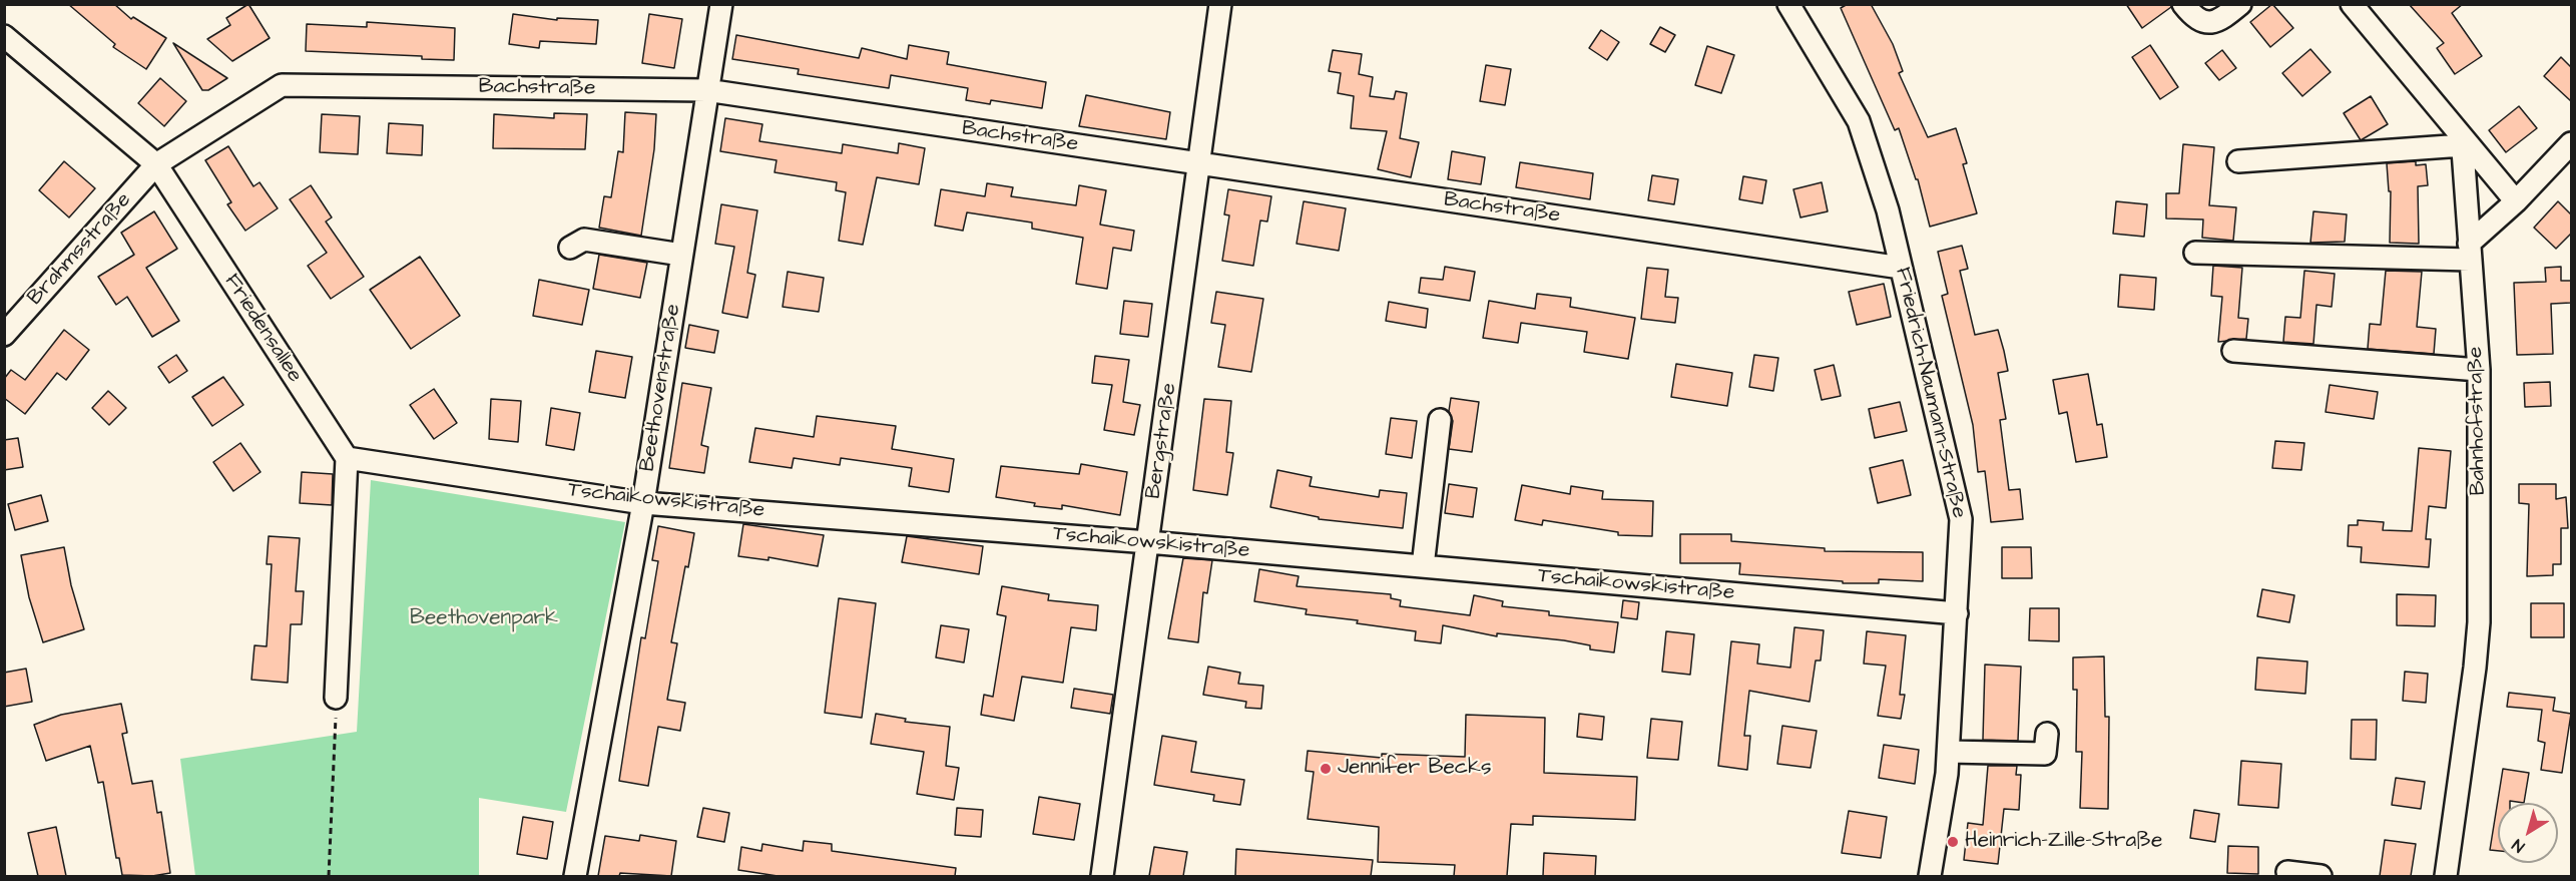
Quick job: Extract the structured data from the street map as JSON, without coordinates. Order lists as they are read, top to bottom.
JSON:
{
  "streets": {
    "street": [
      "Bachstraße",
      "Brahmsstraße",
      "Friedensallee",
      "Beethovenstraße",
      "Friedrich-Naumann-Straße",
      "Bahnhofstraße",
      "Bergstraße",
      "Tschaikowskistraße"
    ]
  },
  "crossings": [
    ["Bachstraße", "Brahmsstraße"],
    ["Bachstraße", "Friedensallee"],
    ["Bachstraße", "Beethovenstraße"],
    ["Bachstraße", "Friedrich-Naumann-Straße"],
    ["Bachstraße", "Bergstraße"],
    ["Brahmsstraße", "Friedensallee"],
    ["Friedensallee", "Tschaikowskistraße"],
    ["Beethovenstraße", "Tschaikowskistraße"],
    ["Friedrich-Naumann-Straße", "Tschaikowskistraße"],
    ["Bergstraße", "Tschaikowskistraße"]
  ],
  "parks": ["Beethovenpark"],
  "places": ["Jennifer Becks", "Heinrich-Zille-Straße"],
  "north": "bottom left"
}
